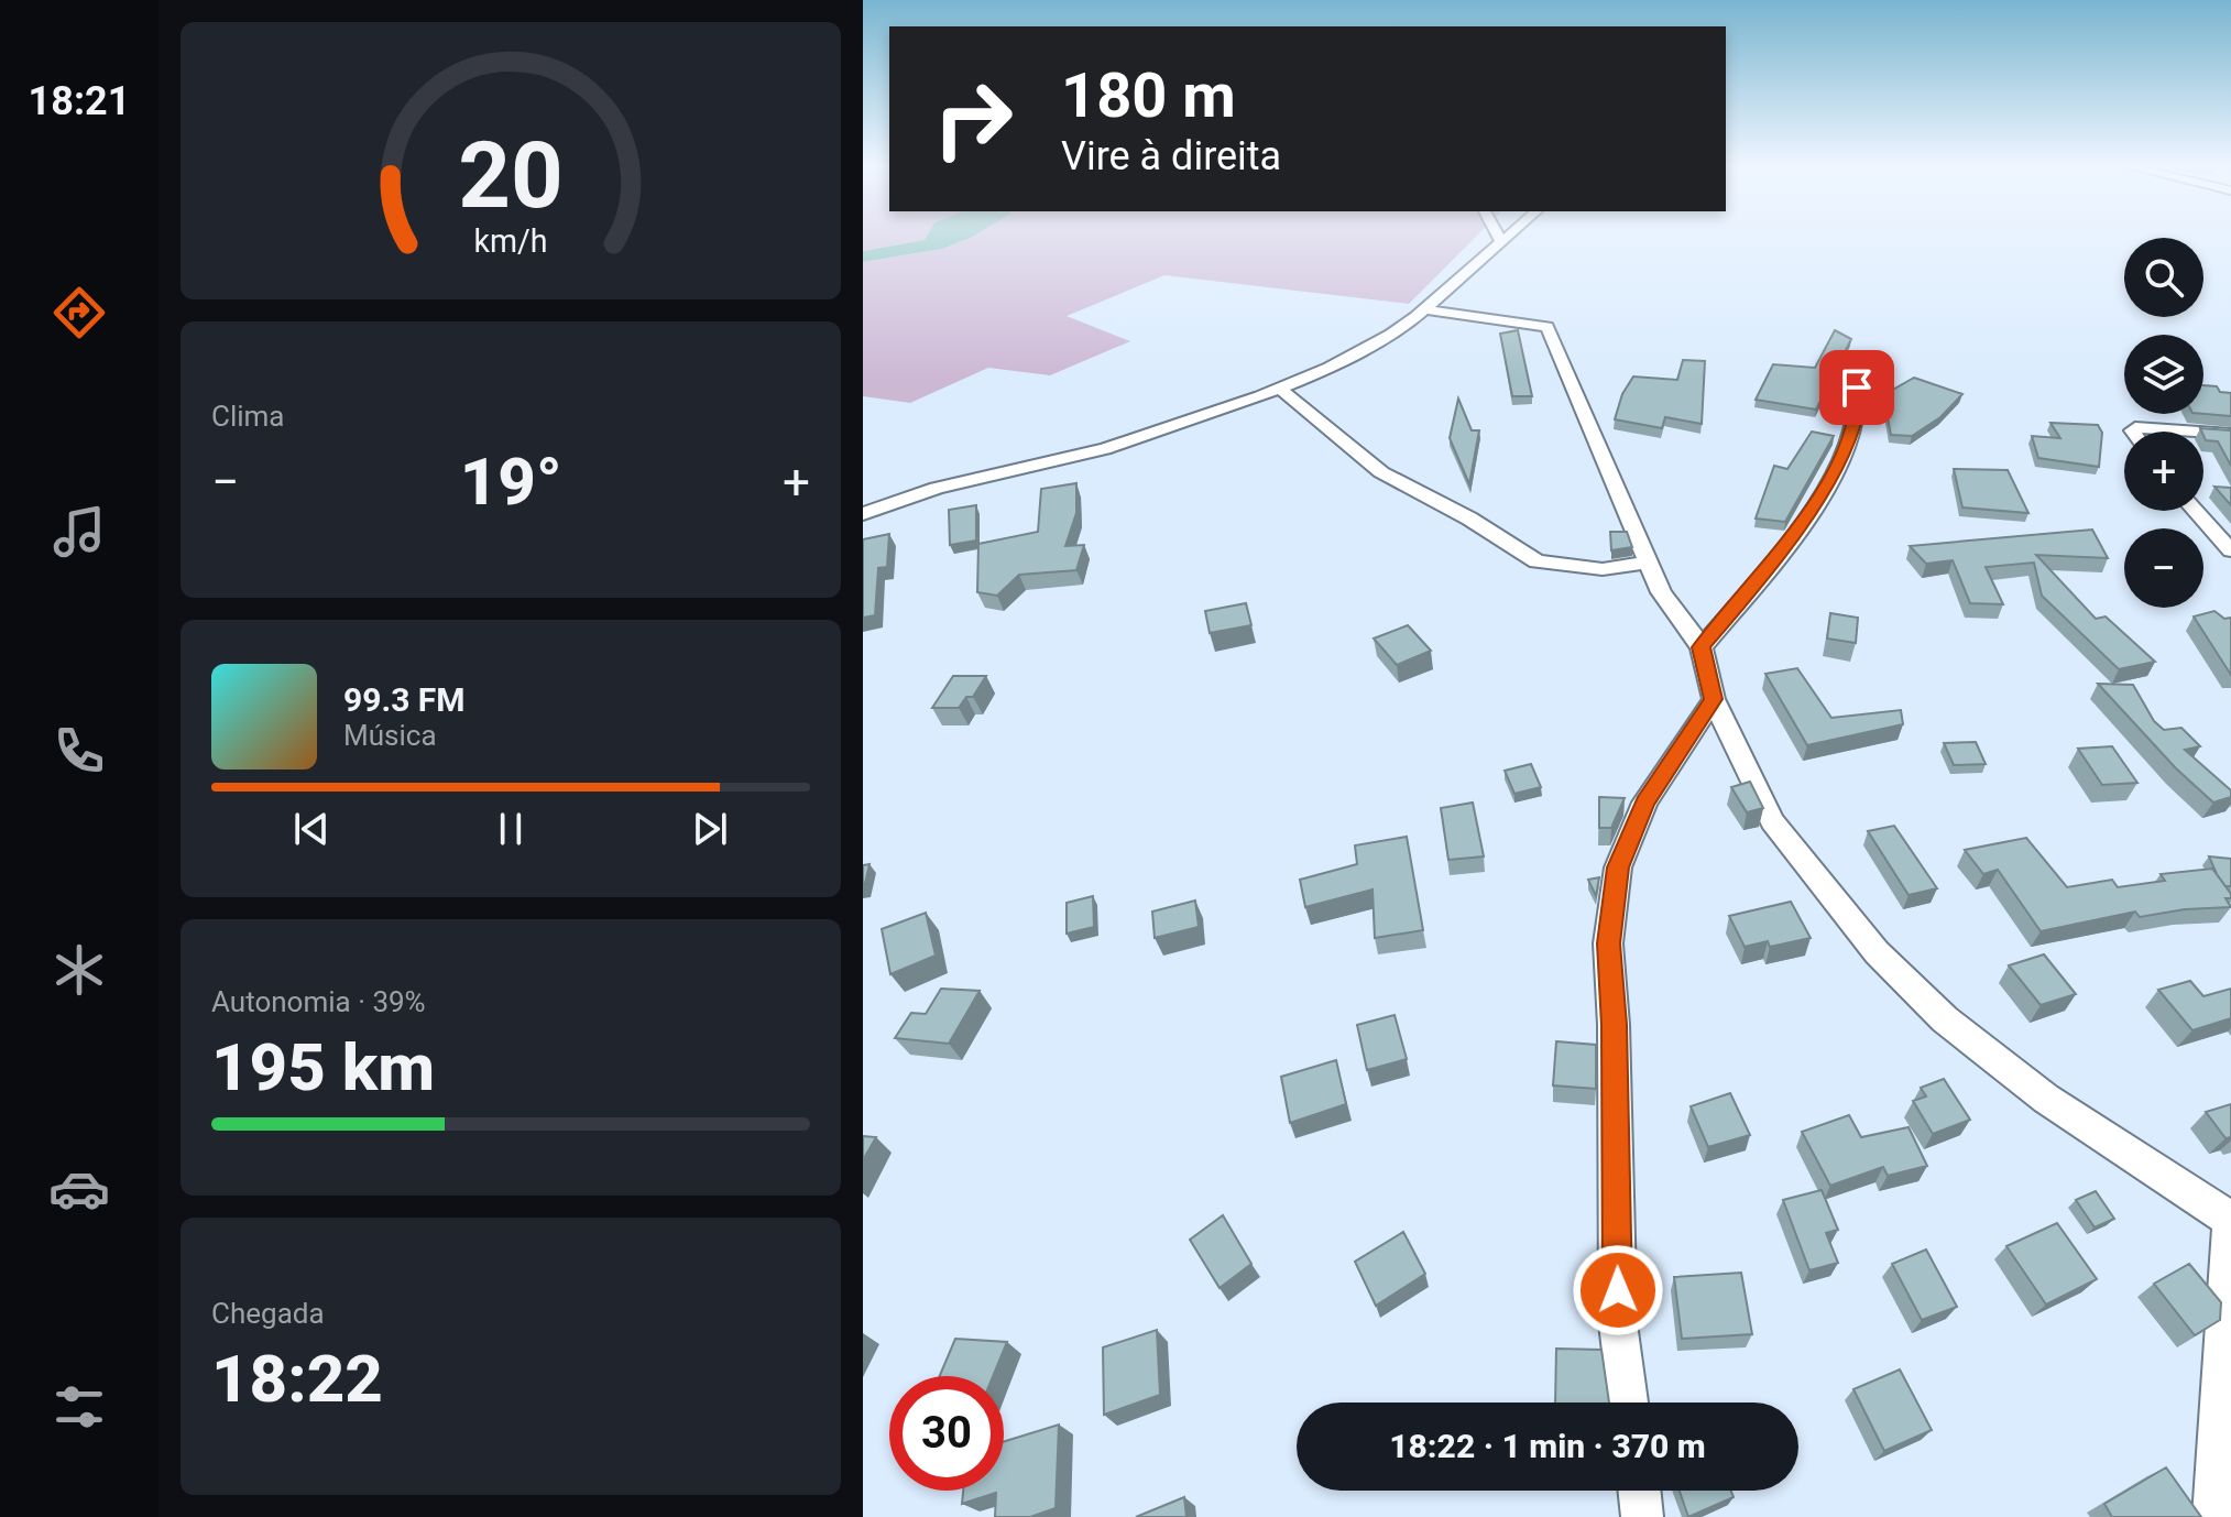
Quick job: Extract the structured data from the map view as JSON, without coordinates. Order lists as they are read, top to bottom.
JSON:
{
  "page": {
    "tabs": "18:21",
    "turn": ["180 m", "Vire à direita"],
    "map_buttons": ["+", "−"],
    "tile": [
      "Clima",
      ["Autonomia · 39%", "195 km"],
      ["Chegada", "18:22"]
    ],
    "heat": ["−", "19°", "+"],
    "song": ["99.3 FM", "Música"],
    "limit": "30",
    "trip": "18:22 · 1 min · 370 m",
    "gauge": ["20", "km/h"]
  }
}
